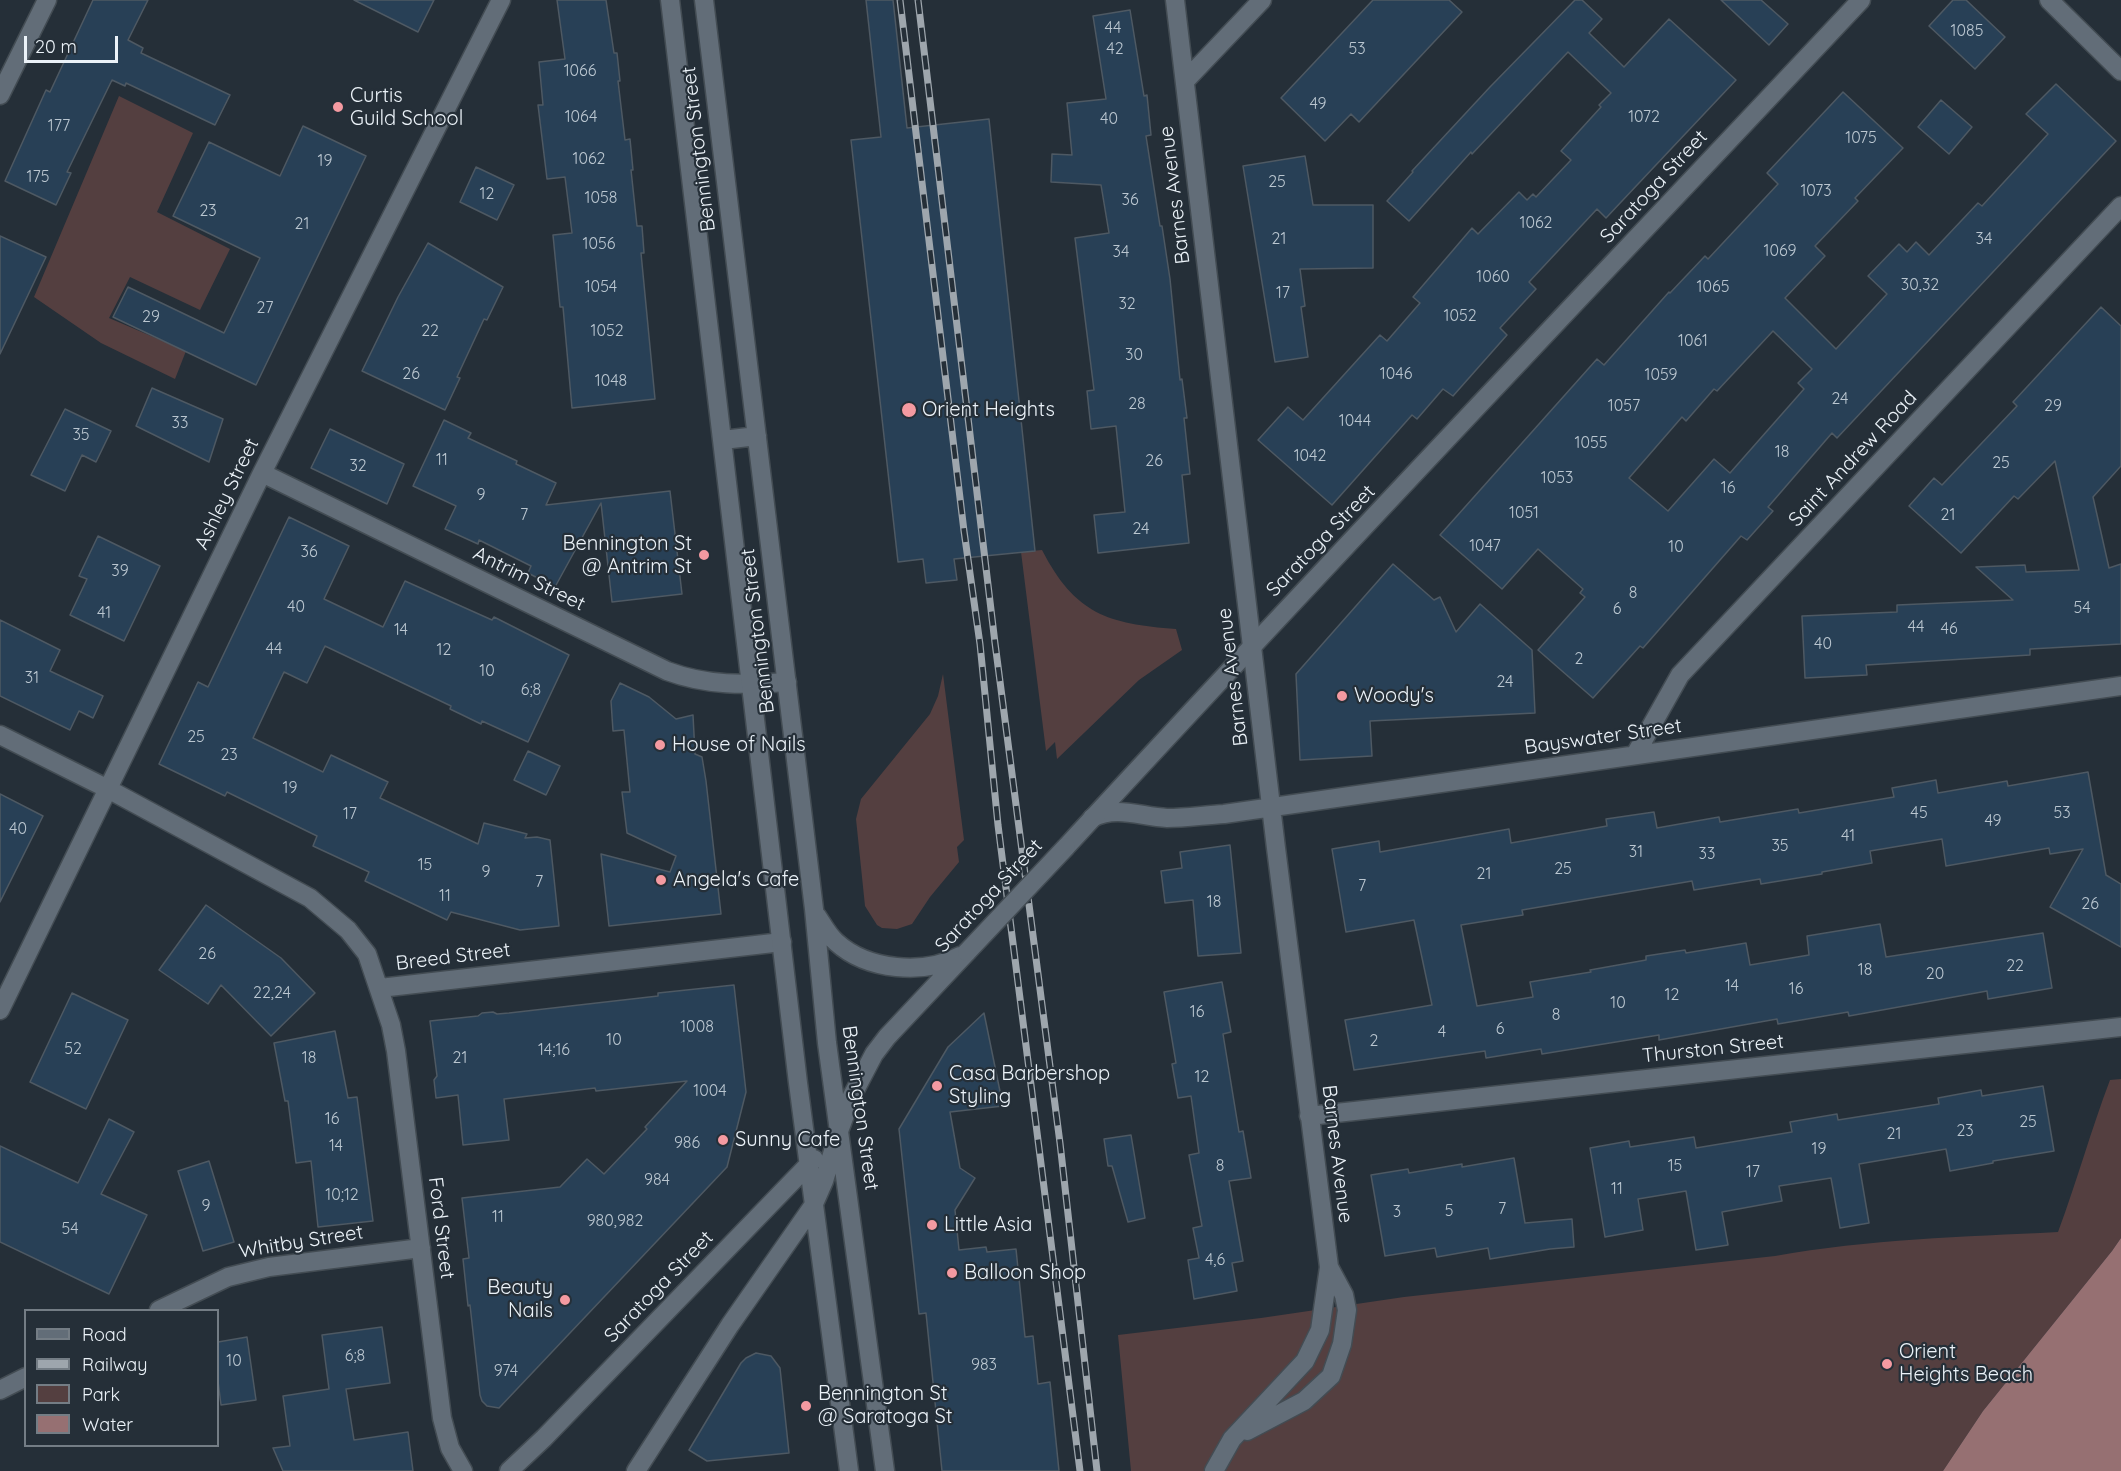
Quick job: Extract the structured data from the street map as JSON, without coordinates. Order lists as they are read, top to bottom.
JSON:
{
  "streets": {
    "street": [
      "Bennington Street",
      "Saratoga Street",
      "Barnes Avenue",
      "Saint Andrew Road",
      "Ashley Street",
      "Antrim Street",
      "Bayswater Street",
      "Breed Street",
      "Thurston Street",
      "Ford Street",
      "Whitby Street"
    ]
  },
  "crossings": [
    ["Bennington Street", "Saratoga Street"],
    ["Bennington Street", "Antrim Street"],
    ["Bennington Street", "Breed Street"],
    ["Saratoga Street", "Barnes Avenue"],
    ["Saratoga Street", "Bayswater Street"],
    ["Barnes Avenue", "Bayswater Street"],
    ["Barnes Avenue", "Thurston Street"],
    ["Saint Andrew Road", "Bayswater Street"],
    ["Ashley Street", "Antrim Street"],
    ["Ashley Street", "Breed Street"],
    ["Breed Street", "Ford Street"],
    ["Ford Street", "Whitby Street"]
  ],
  "places": [
    "Curtis Guild School",
    "Orient Heights",
    "Bennington St @ Antrim St",
    "Woody's",
    "House of Nails",
    "Angela's Cafe",
    "Casa Barbershop Styling",
    "Sunny Cafe",
    "Little Asia",
    "Balloon Shop",
    "Beauty Nails",
    "Orient Heights Beach",
    "Bennington St @ Saratoga St"
  ],
  "house_numbers": [
    "44",
    "1085",
    "42",
    "53",
    "1066",
    "49",
    "1064",
    "1072",
    "40",
    "177",
    "1075",
    "1062",
    "19",
    "175",
    "25",
    "1073",
    "12",
    "1058",
    "36",
    "23",
    "1062",
    "21",
    "21",
    "34",
    "1056",
    "1069",
    "34",
    "1060",
    "30,32",
    "1054",
    "1065",
    "17",
    "32",
    "27",
    "1052",
    "29",
    "22",
    "1052",
    "1061",
    "30",
    "26",
    "1046",
    "1059",
    "1048",
    "24",
    "28",
    "1057",
    "29",
    "1044",
    "33",
    "35",
    "1055",
    "18",
    "1042",
    "11",
    "26",
    "25",
    "32",
    "1053",
    "16",
    "9",
    "1051",
    "7",
    "21",
    "24",
    "1047",
    "10",
    "36",
    "39",
    "8",
    "40",
    "54",
    "6",
    "41",
    "44",
    "46",
    "14",
    "40",
    "44",
    "12",
    "2",
    "10",
    "31",
    "24",
    "6;8",
    "25",
    "23",
    "19",
    "45",
    "53",
    "17",
    "49",
    "40",
    "41",
    "35",
    "31",
    "33",
    "15",
    "25",
    "9",
    "21",
    "7",
    "7",
    "11",
    "18",
    "26",
    "26",
    "22",
    "18",
    "20",
    "14",
    "16",
    "22,24",
    "12",
    "10",
    "16",
    "8",
    "1008",
    "6",
    "4",
    "10",
    "2",
    "52",
    "14;16",
    "18",
    "21",
    "12",
    "1004",
    "16",
    "25",
    "23",
    "21",
    "986",
    "14",
    "19",
    "8",
    "15",
    "17",
    "984",
    "11",
    "10;12",
    "9",
    "7",
    "5",
    "3",
    "11",
    "980,982",
    "54",
    "4,6",
    "6;8",
    "10",
    "983",
    "974"
  ],
  "legend": [
    "Road",
    "Railway",
    "Park",
    "Water"
  ],
  "scale_bar": "20 m"
}
